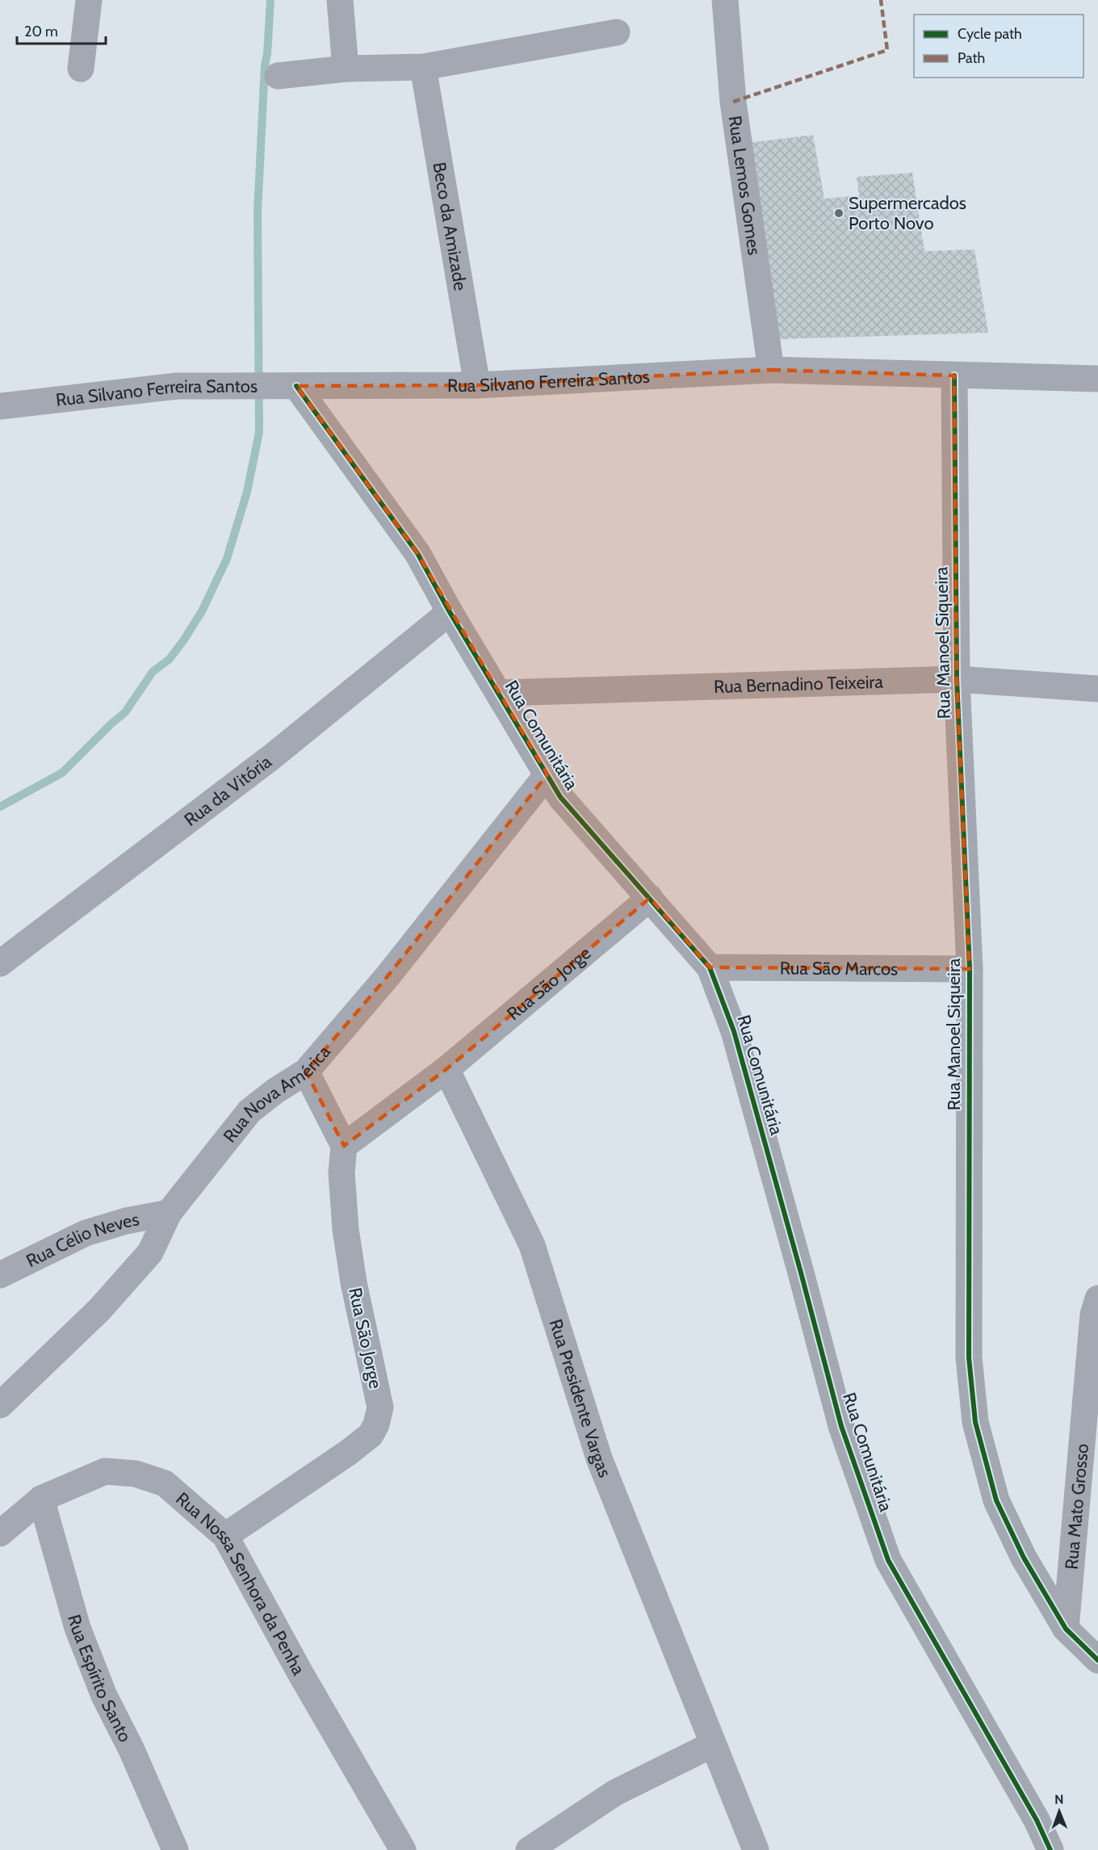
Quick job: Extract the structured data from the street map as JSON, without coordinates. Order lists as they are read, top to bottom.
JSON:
{
  "streets": {
    "street": [
      "Rua Lemos Gomes",
      "Beco da Amizade",
      "Rua Silvano Ferreira Santos",
      "Rua Manoel Siqueira",
      "Rua Bernadino Teixeira",
      "Rua Comunitária",
      "Rua da Vitória",
      "Rua São Marcos",
      "Rua São Jorge",
      "Rua Nova América",
      "Rua Célio Neves",
      "Rua Presidente Vargas",
      "Rua Mato Grosso",
      "Rua Nossa Senhora da Penha",
      "Rua Espírito Santo"
    ]
  },
  "crossings": [
    ["Rua Lemos Gomes", "Rua Silvano Ferreira Santos"],
    ["Beco da Amizade", "Rua Silvano Ferreira Santos"],
    ["Rua Silvano Ferreira Santos", "Rua Manoel Siqueira"],
    ["Rua Silvano Ferreira Santos", "Rua Comunitária"],
    ["Rua Manoel Siqueira", "Rua Bernadino Teixeira"],
    ["Rua Manoel Siqueira", "Rua São Marcos"],
    ["Rua Manoel Siqueira", "Rua Mato Grosso"],
    ["Rua Bernadino Teixeira", "Rua Comunitária"],
    ["Rua Comunitária", "Rua da Vitória"],
    ["Rua Comunitária", "Rua São Marcos"],
    ["Rua Comunitária", "Rua São Jorge"],
    ["Rua Comunitária", "Rua Nova América"],
    ["Rua São Jorge", "Rua Presidente Vargas"],
    ["Rua São Jorge", "Rua Nossa Senhora da Penha"],
    ["Rua Nova América", "Rua Célio Neves"],
    ["Rua Nossa Senhora da Penha", "Rua Espírito Santo"]
  ],
  "places": ["Supermercados Porto Novo"],
  "legend": ["Cycle path", "Path"],
  "scale_bar": "20 m",
  "north": "top"
}
